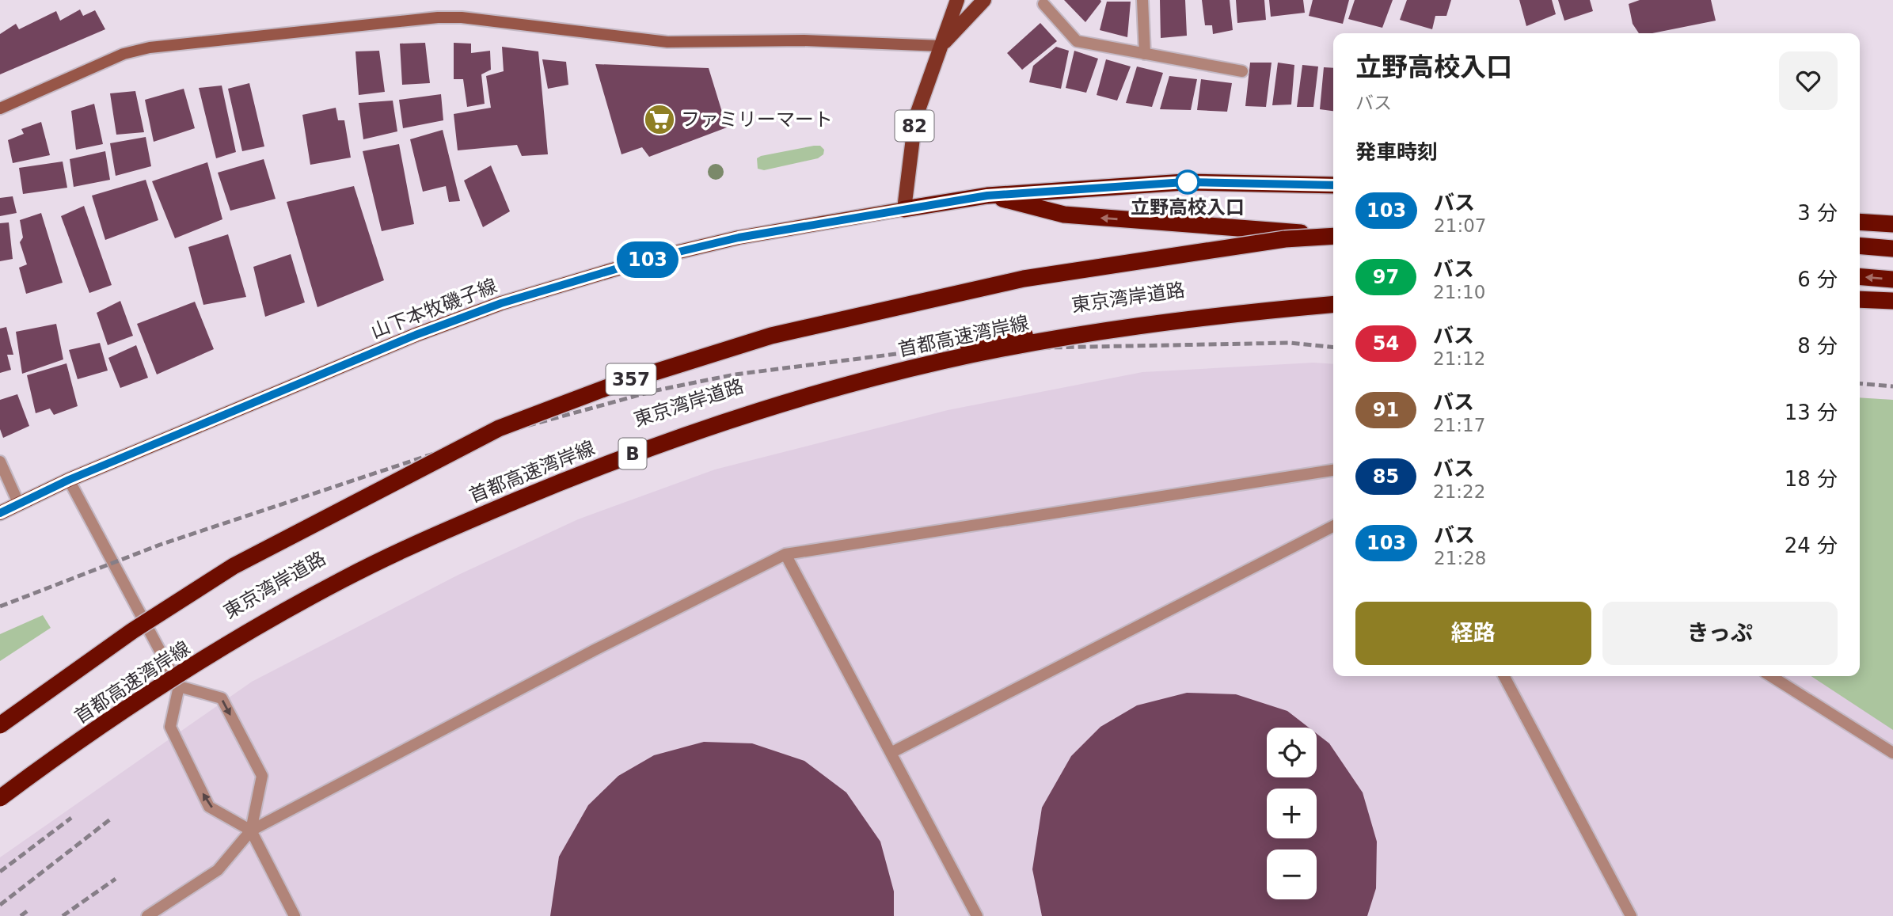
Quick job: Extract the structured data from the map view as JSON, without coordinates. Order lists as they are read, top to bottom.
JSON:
{
  "streets": {
    "highway": [
      "東京湾岸道路",
      "首都高速湾岸線",
      "357",
      "B"
    ],
    "main road": ["82", "山下本牧磯子線"]
  },
  "crossings": [
    ["82", "東京湾岸道路"],
    ["82", "山下本牧磯子線"],
    ["東京湾岸道路", "山下本牧磯子線"]
  ],
  "places": {
    "supermarket": ["ファミリーマート"],
    "other": ["立野高校入口"]
  },
  "lines": ["bus line 103"],
  "page": {
    "on_map": "103",
    "heading": [
      ["立野高校入口", "バス"],
      "発車時刻"
    ],
    "list": [
      {
        "mark": "103",
        "name": "バス",
        "note": "21:07",
        "value": "3 分"
      },
      {
        "mark": "97",
        "name": "バス",
        "note": "21:10",
        "value": "6 分"
      },
      {
        "mark": "54",
        "name": "バス",
        "note": "21:12",
        "value": "8 分"
      },
      {
        "mark": "91",
        "name": "バス",
        "note": "21:17",
        "value": "13 分"
      },
      {
        "mark": "85",
        "name": "バス",
        "note": "21:22",
        "value": "18 分"
      },
      {
        "mark": "103",
        "name": "バス",
        "note": "21:28",
        "value": "24 分"
      }
    ],
    "buttons": ["経路", "きっぷ"],
    "map_buttons": ["+", "−"]
  }
}
